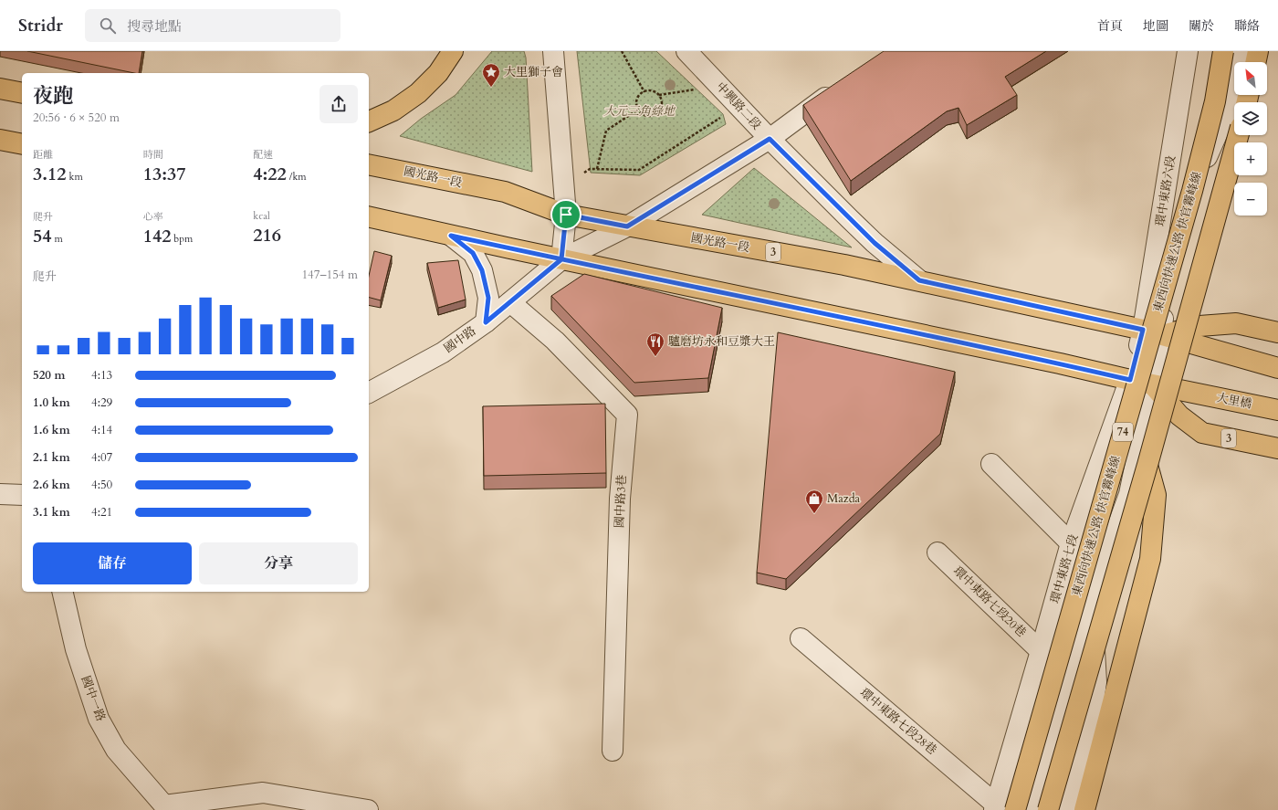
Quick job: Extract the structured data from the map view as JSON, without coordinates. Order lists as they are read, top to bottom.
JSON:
{
  "streets": {
    "main road": [
      "國光路一段",
      "東西向快速公路 快官霧峰線",
      "3",
      "大里橋",
      "74"
    ],
    "street": [
      "中興路二段",
      "環中東路六段",
      "國中路",
      "國中路3巷",
      "環中東路七段",
      "環中東路七段20巷",
      "國中一路",
      "環中東路七段28巷"
    ]
  },
  "crossings": [
    ["中興路二段", "國光路一段"],
    ["中興路二段", "國中路"],
    ["國光路一段", "環中東路六段"],
    ["國光路一段", "國中路"],
    ["國光路一段", "環中東路七段"],
    ["環中東路六段", "環中東路七段"],
    ["3", "大里橋"],
    ["3", "環中東路七段"],
    ["國中路", "國中路3巷"],
    ["大里橋", "環中東路七段"],
    ["環中東路七段", "環中東路七段20巷"],
    ["環中東路七段", "環中東路七段28巷"]
  ],
  "parks": ["大元三角綠地"],
  "places": {
    "place": ["大里獅子會"],
    "restaurant": ["驢磨坊永和豆漿大王"],
    "shop": ["Mazda"]
  },
  "north": "top left",
  "page": {
    "header": "Stridr",
    "search": "搜尋地點",
    "nav": [
      "首頁",
      "地圖",
      "關於",
      "聯絡"
    ],
    "map_buttons": ["+", "−"],
    "heading": ["夜跑", "20:56 · 6 × 520 m"],
    "stats": [
      ["距離", "3.12 km"],
      ["時間", "13:37"],
      ["配速", "4:22 /km"],
      ["爬升", "54 m"],
      ["心率", "142 bpm"],
      ["kcal", "216"]
    ],
    "chart": ["爬升", "147–154 m"],
    "list": [
      {
        "name": "520 m",
        "note": "4:13"
      },
      {
        "name": "1.0 km",
        "note": "4:29"
      },
      {
        "name": "1.6 km",
        "note": "4:14"
      },
      {
        "name": "2.1 km",
        "note": "4:07"
      },
      {
        "name": "2.6 km",
        "note": "4:50"
      },
      {
        "name": "3.1 km",
        "note": "4:21"
      }
    ],
    "buttons": ["儲存", "分享"]
  }
}
